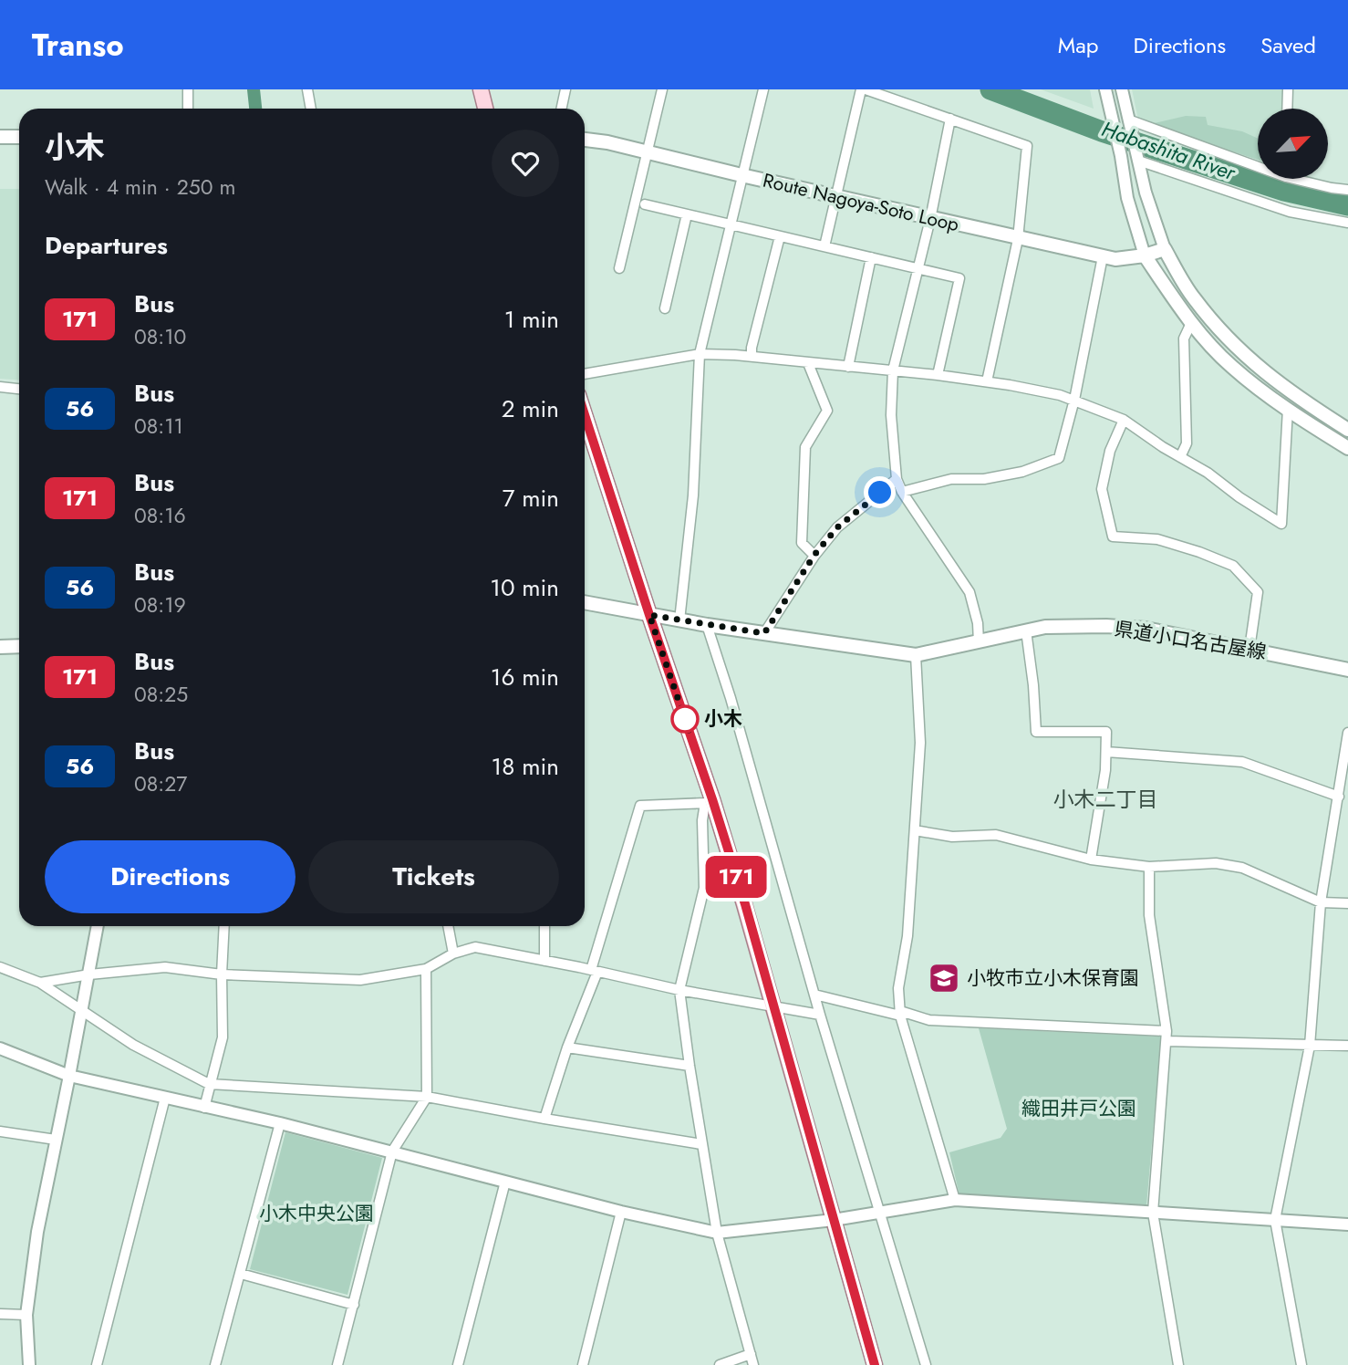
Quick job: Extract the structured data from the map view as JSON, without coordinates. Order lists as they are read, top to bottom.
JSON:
{
  "streets": {
    "main road": ["Route Nagoya-Soto Loop", "県道小口名古屋線"]
  },
  "districts": ["小木二丁目"],
  "water": ["Habashita River"],
  "parks": ["織田井戸公園", "小木中央公園"],
  "places": {
    "other": ["小木"],
    "school or university": ["小牧市立小木保育園"]
  },
  "lines": ["bus line 171"],
  "north": "top right",
  "page": {
    "header": "Transo",
    "nav": ["Map", "Directions", "Saved"],
    "on_map": "171",
    "heading": [
      ["小木", "Walk · 4 min · 250 m"],
      "Departures"
    ],
    "list": [
      {
        "mark": "171",
        "name": "Bus",
        "note": "08:10",
        "value": "1 min"
      },
      {
        "mark": "56",
        "name": "Bus",
        "note": "08:11",
        "value": "2 min"
      },
      {
        "mark": "171",
        "name": "Bus",
        "note": "08:16",
        "value": "7 min"
      },
      {
        "mark": "56",
        "name": "Bus",
        "note": "08:19",
        "value": "10 min"
      },
      {
        "mark": "171",
        "name": "Bus",
        "note": "08:25",
        "value": "16 min"
      },
      {
        "mark": "56",
        "name": "Bus",
        "note": "08:27",
        "value": "18 min"
      }
    ],
    "buttons": ["Directions", "Tickets"]
  }
}
